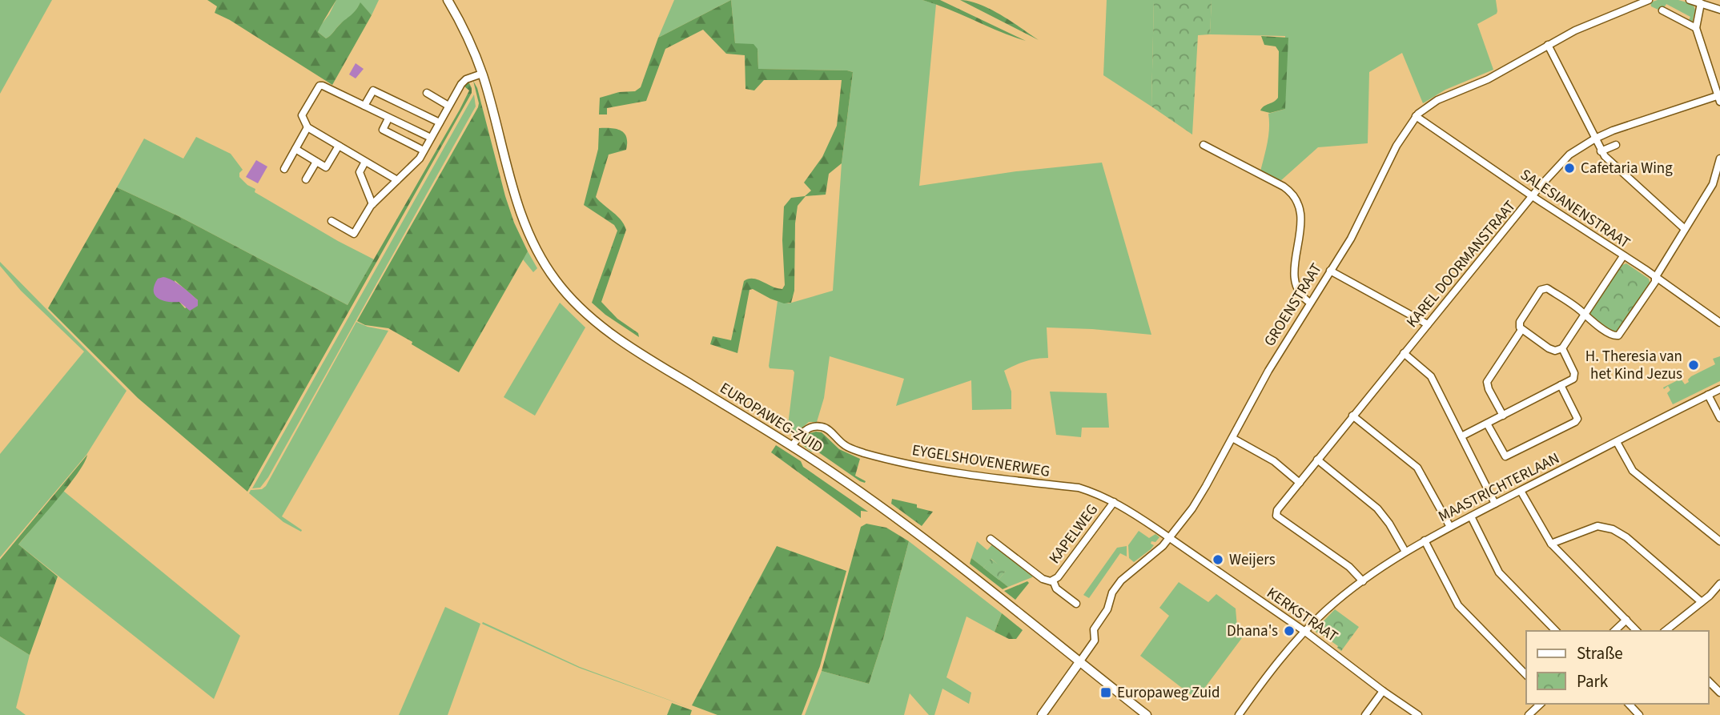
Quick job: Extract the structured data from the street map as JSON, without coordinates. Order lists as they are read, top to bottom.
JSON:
{
  "streets": {
    "street": [
      "SALESIANENSTRAAT",
      "KAREL DOORMANSTRAAT",
      "GROENSTRAAT",
      "EUROPAWEG-ZUID",
      "EYGELSHOVENERWEG",
      "MAASTRICHTERLAAN",
      "KAPELWEG",
      "KERKSTRAAT"
    ]
  },
  "crossings": [
    ["SALESIANENSTRAAT", "KAREL DOORMANSTRAAT"],
    ["SALESIANENSTRAAT", "GROENSTRAAT"],
    ["KAREL DOORMANSTRAAT", "MAASTRICHTERLAAN"],
    ["GROENSTRAAT", "EUROPAWEG-ZUID"],
    ["GROENSTRAAT", "EYGELSHOVENERWEG"],
    ["GROENSTRAAT", "KERKSTRAAT"],
    ["EUROPAWEG-ZUID", "EYGELSHOVENERWEG"],
    ["EYGELSHOVENERWEG", "KAPELWEG"],
    ["EYGELSHOVENERWEG", "KERKSTRAAT"],
    ["MAASTRICHTERLAAN", "KERKSTRAAT"]
  ],
  "places": {
    "other": [
      "Cafetaria Wing",
      "H. Theresia van het Kind Jezus",
      "Weijers",
      "Dhana's"
    ],
    "transit": ["Europaweg Zuid"]
  },
  "legend": ["Straße", "Park"]
}
